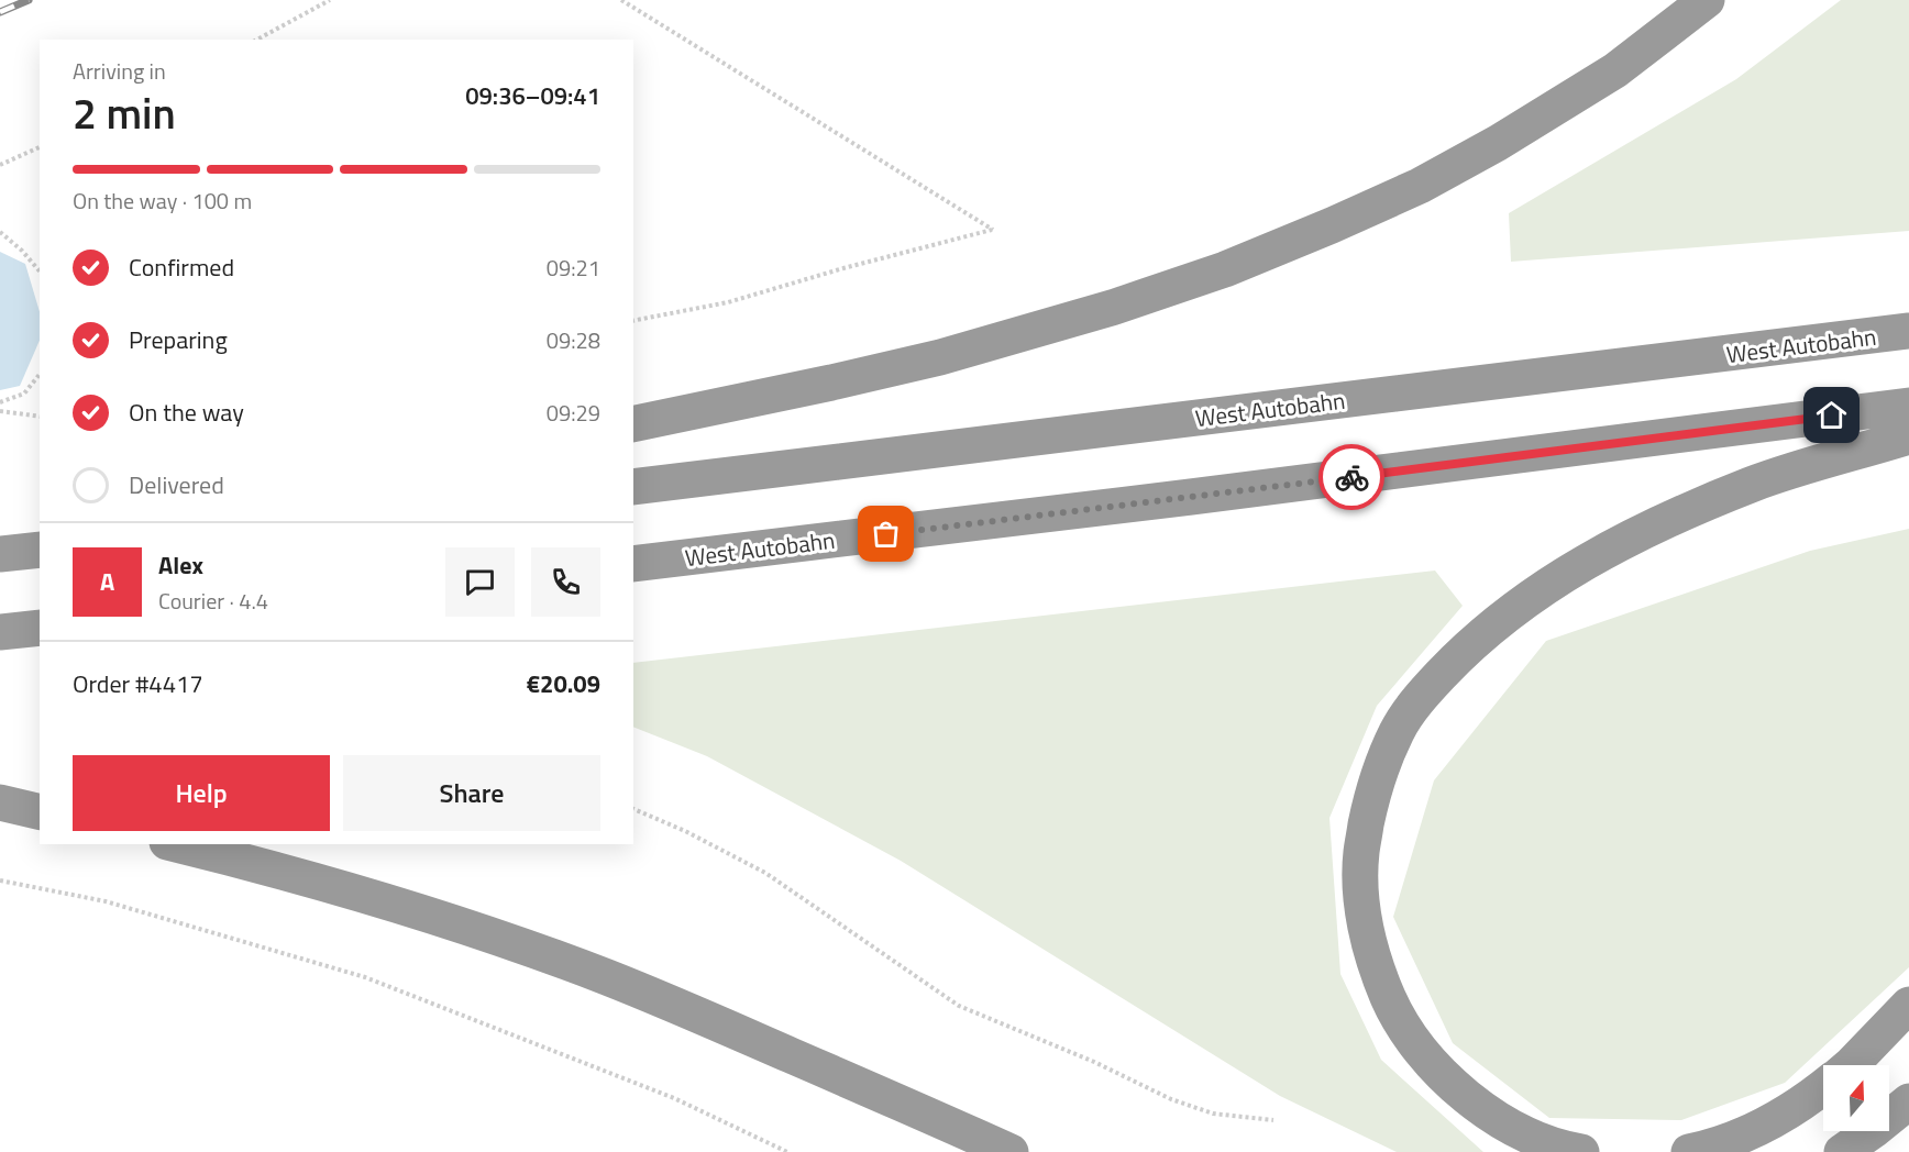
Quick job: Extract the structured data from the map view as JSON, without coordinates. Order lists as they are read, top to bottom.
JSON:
{
  "streets": {
    "highway": ["West Autobahn"]
  },
  "north": "top",
  "page": {
    "heading": ["2 min", "Arriving in", "09:36–09:41"],
    "panel": [
      "Alex",
      "Courier · 4.4",
      "Order #4417",
      "€20.09"
    ],
    "bar": "On the way · 100 m",
    "list": [
      ["Confirmed", "09:21"],
      ["Preparing", "09:28"],
      ["On the way", "09:29"],
      "Delivered"
    ],
    "round": "A",
    "buttons": ["Help", "Share"]
  }
}
